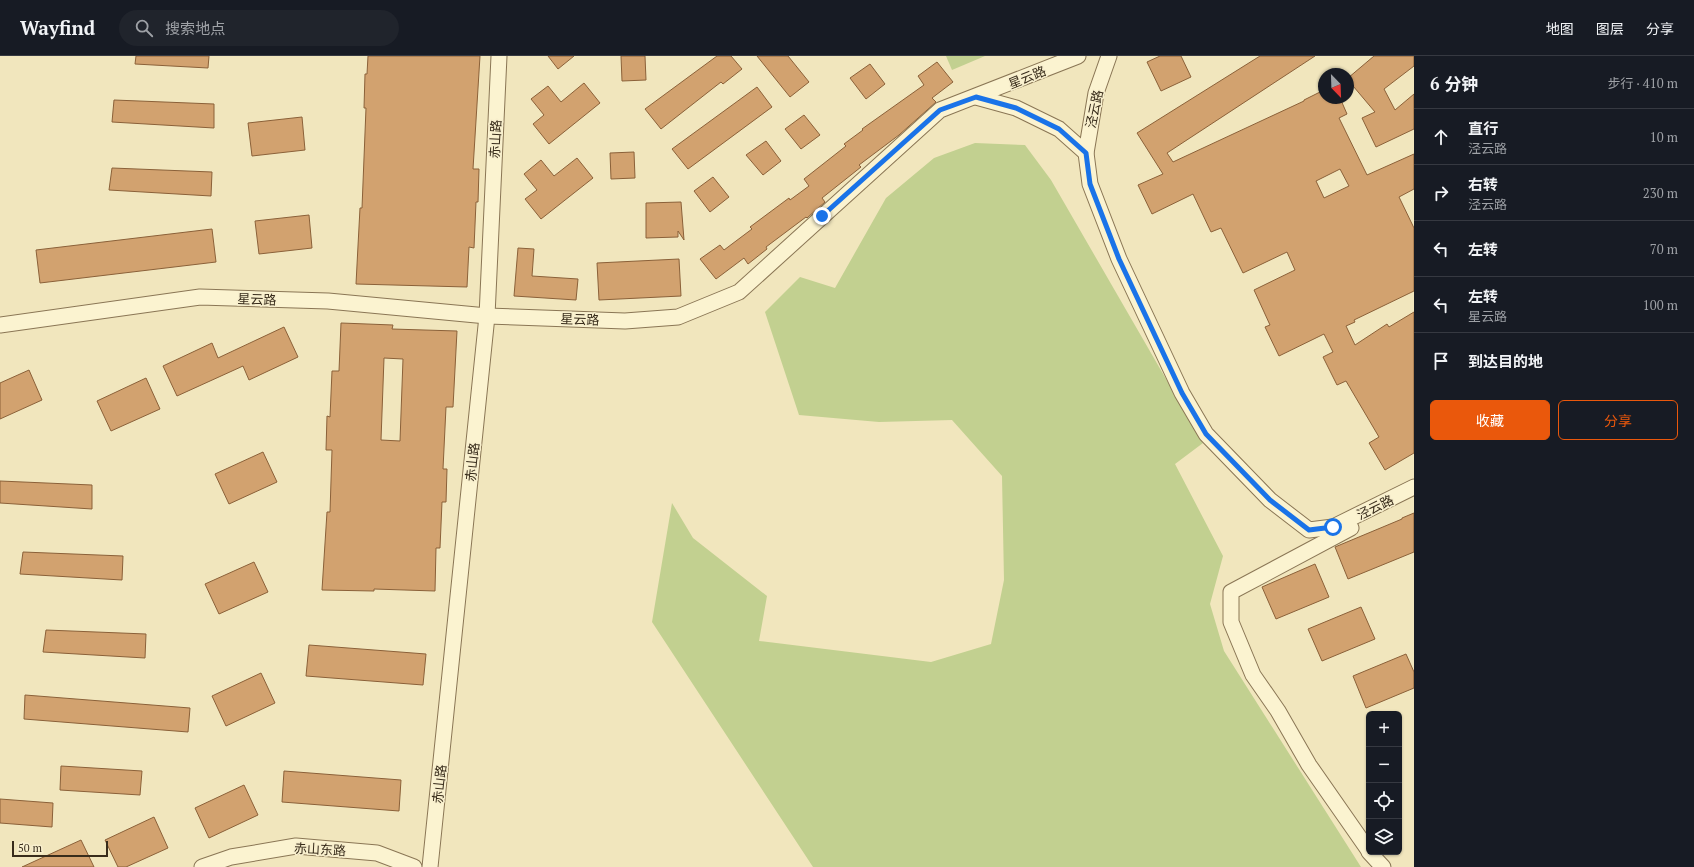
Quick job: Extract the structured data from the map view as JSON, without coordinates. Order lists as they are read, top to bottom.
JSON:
{
  "streets": {
    "street": [
      "星云路",
      "泾云路",
      "赤山路",
      "赤山东路"
    ]
  },
  "crossings": [
    ["星云路", "赤山路"]
  ],
  "scale_bar": "50 m",
  "north": "bottom right",
  "page": {
    "header": "Wayfind",
    "search": "搜索地点",
    "nav": ["地图", "图层", "分享"],
    "heading": ["6 分钟", "步行 · 410 m"],
    "list": [
      ["直行", "泾云路", "10 m"],
      ["右转", "泾云路", "230 m"],
      ["左转", "70 m"],
      ["左转", "星云路", "100 m"],
      "到达目的地"
    ],
    "buttons": ["收藏", "分享"],
    "map_buttons": ["+", "−"],
    "scale": "50 m"
  }
}
